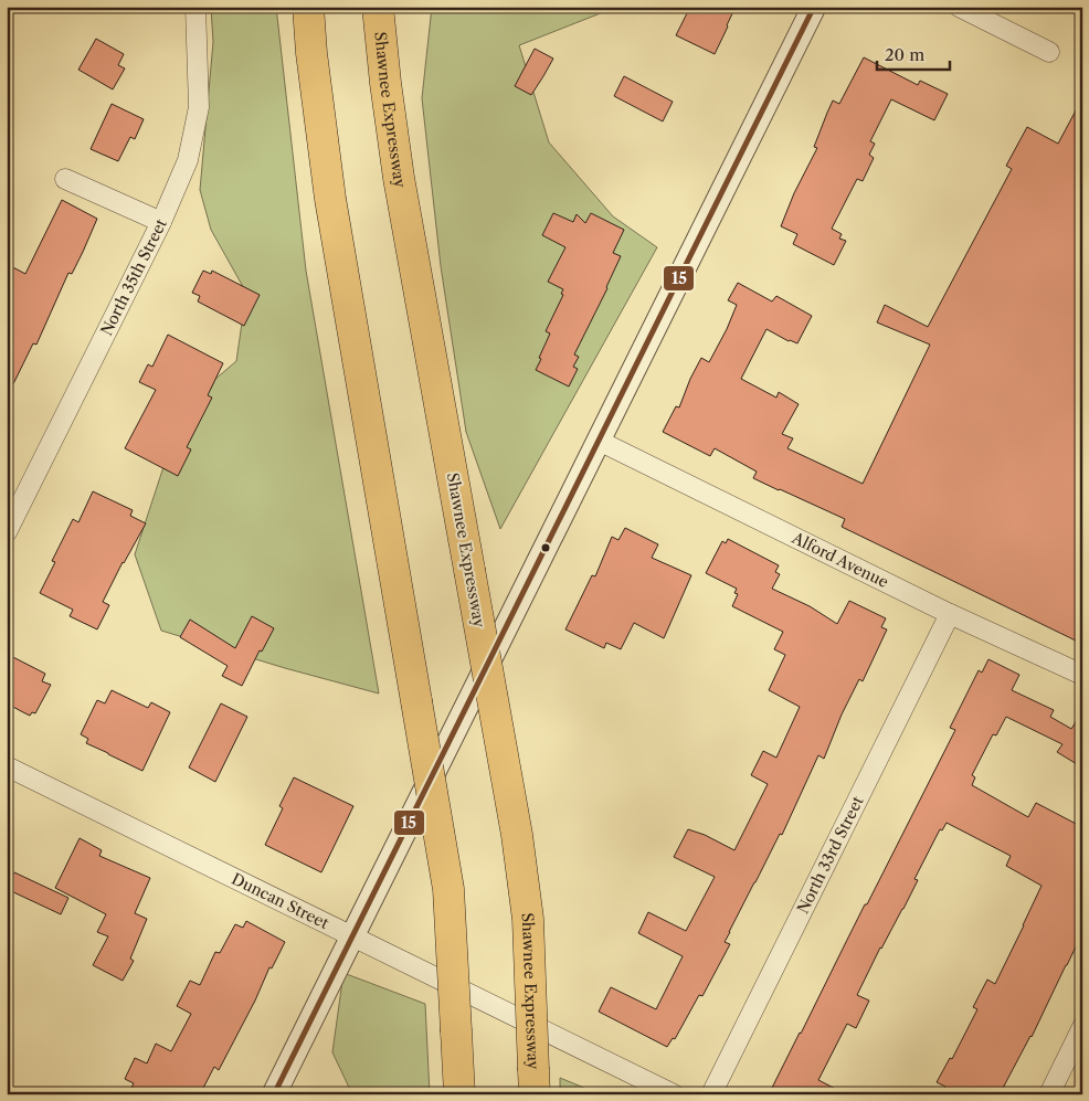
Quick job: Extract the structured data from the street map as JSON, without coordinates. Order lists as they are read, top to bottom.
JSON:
{
  "streets": {
    "highway": ["Shawnee Expressway"],
    "street": [
      "North 35th Street",
      "Alford Avenue",
      "North 33rd Street",
      "Duncan Street"
    ]
  },
  "crossings": [
    ["Alford Avenue", "North 33rd Street"]
  ],
  "lines": ["transit line 15"],
  "scale_bar": "20 m"
}
